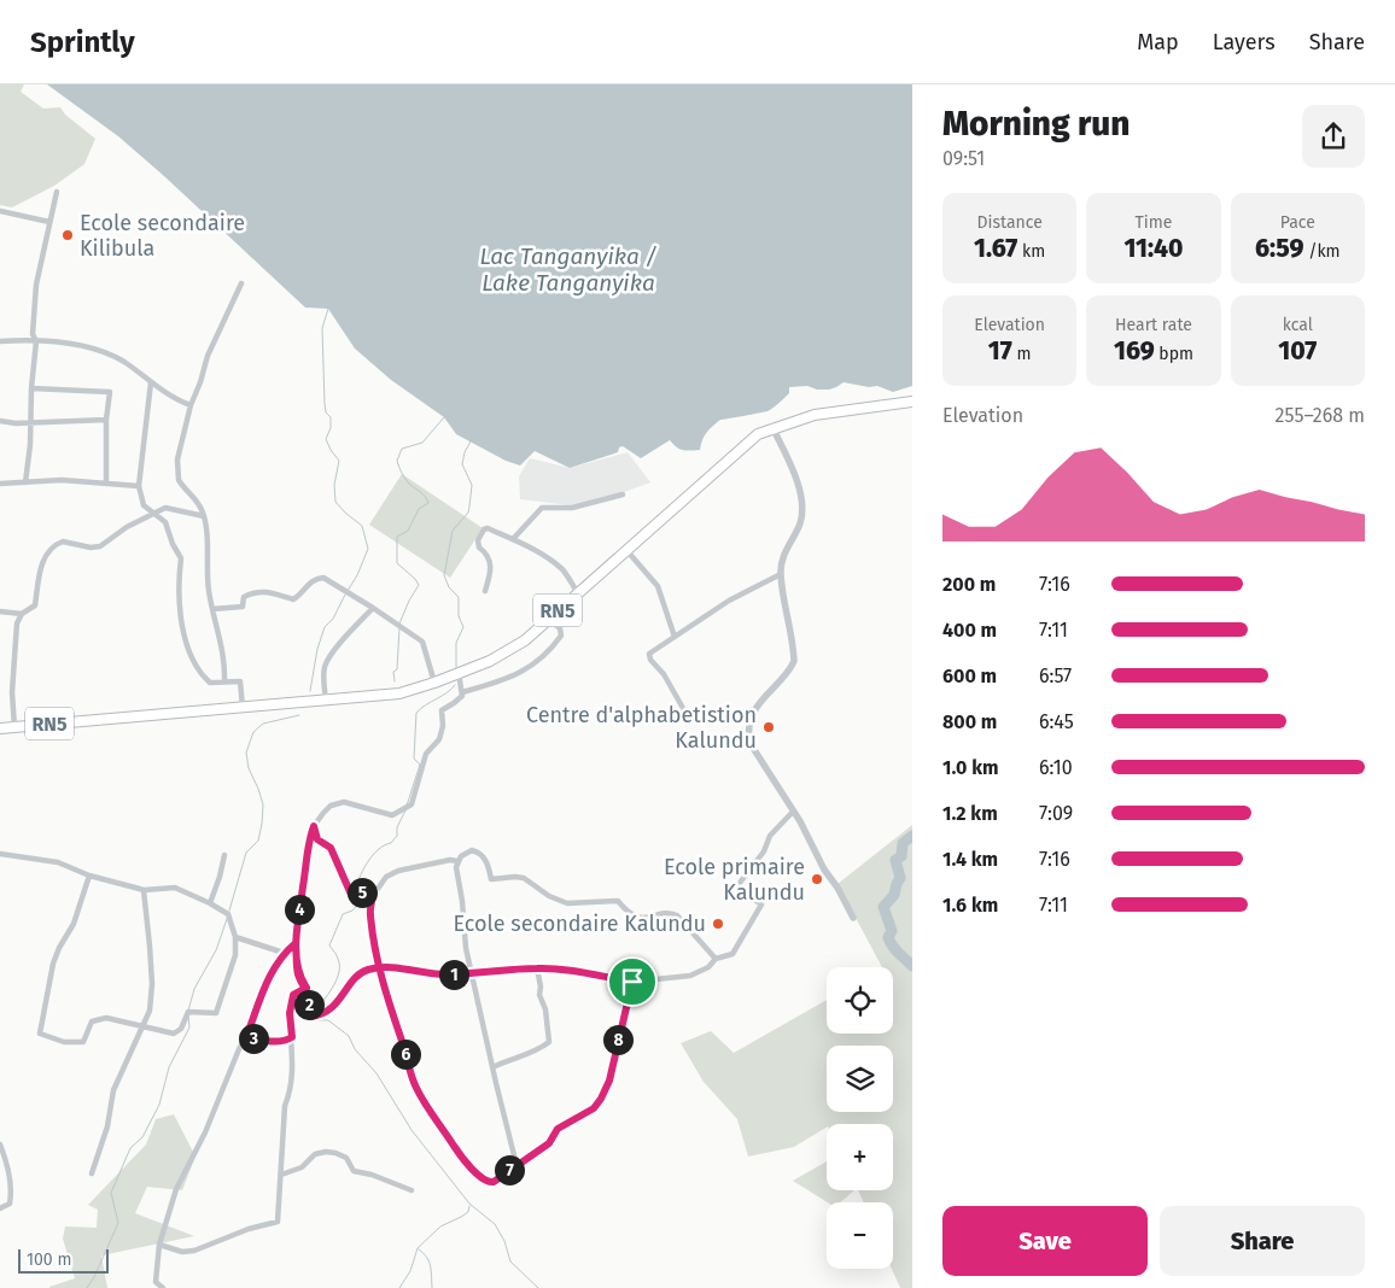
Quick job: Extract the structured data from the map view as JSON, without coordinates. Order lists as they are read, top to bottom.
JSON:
{
  "streets": {
    "highway": ["RN5"]
  },
  "water": ["Lac Tanganyika / Lake Tanganyika"],
  "places": [
    "Ecole secondaire Kilibula",
    "Centre d'alphabetistion Kalundu",
    "Ecole primaire Kalundu",
    "Ecole secondaire Kalundu"
  ],
  "scale_bar": "100 m",
  "page": {
    "header": "Sprintly",
    "nav": ["Map", "Layers", "Share"],
    "heading": ["Morning run", "09:51"],
    "stats": [
      ["Distance", "1.67 km"],
      ["Time", "11:40"],
      ["Pace", "6:59 /km"],
      ["Elevation", "17 m"],
      ["Heart rate", "169 bpm"],
      ["kcal", "107"]
    ],
    "chart": ["Elevation", "255–268 m"],
    "list": [
      {
        "name": "200 m",
        "note": "7:16"
      },
      {
        "name": "400 m",
        "note": "7:11"
      },
      {
        "name": "600 m",
        "note": "6:57"
      },
      {
        "name": "800 m",
        "note": "6:45"
      },
      {
        "name": "1.0 km",
        "note": "6:10"
      },
      {
        "name": "1.2 km",
        "note": "7:09"
      },
      {
        "name": "1.4 km",
        "note": "7:16"
      },
      {
        "name": "1.6 km",
        "note": "7:11"
      }
    ],
    "pins": [
      "5",
      "4",
      "1",
      "2",
      "3",
      "8",
      "6",
      "7"
    ],
    "map_buttons": ["+", "−"],
    "buttons": ["Save", "Share"],
    "scale": "100 m"
  }
}
